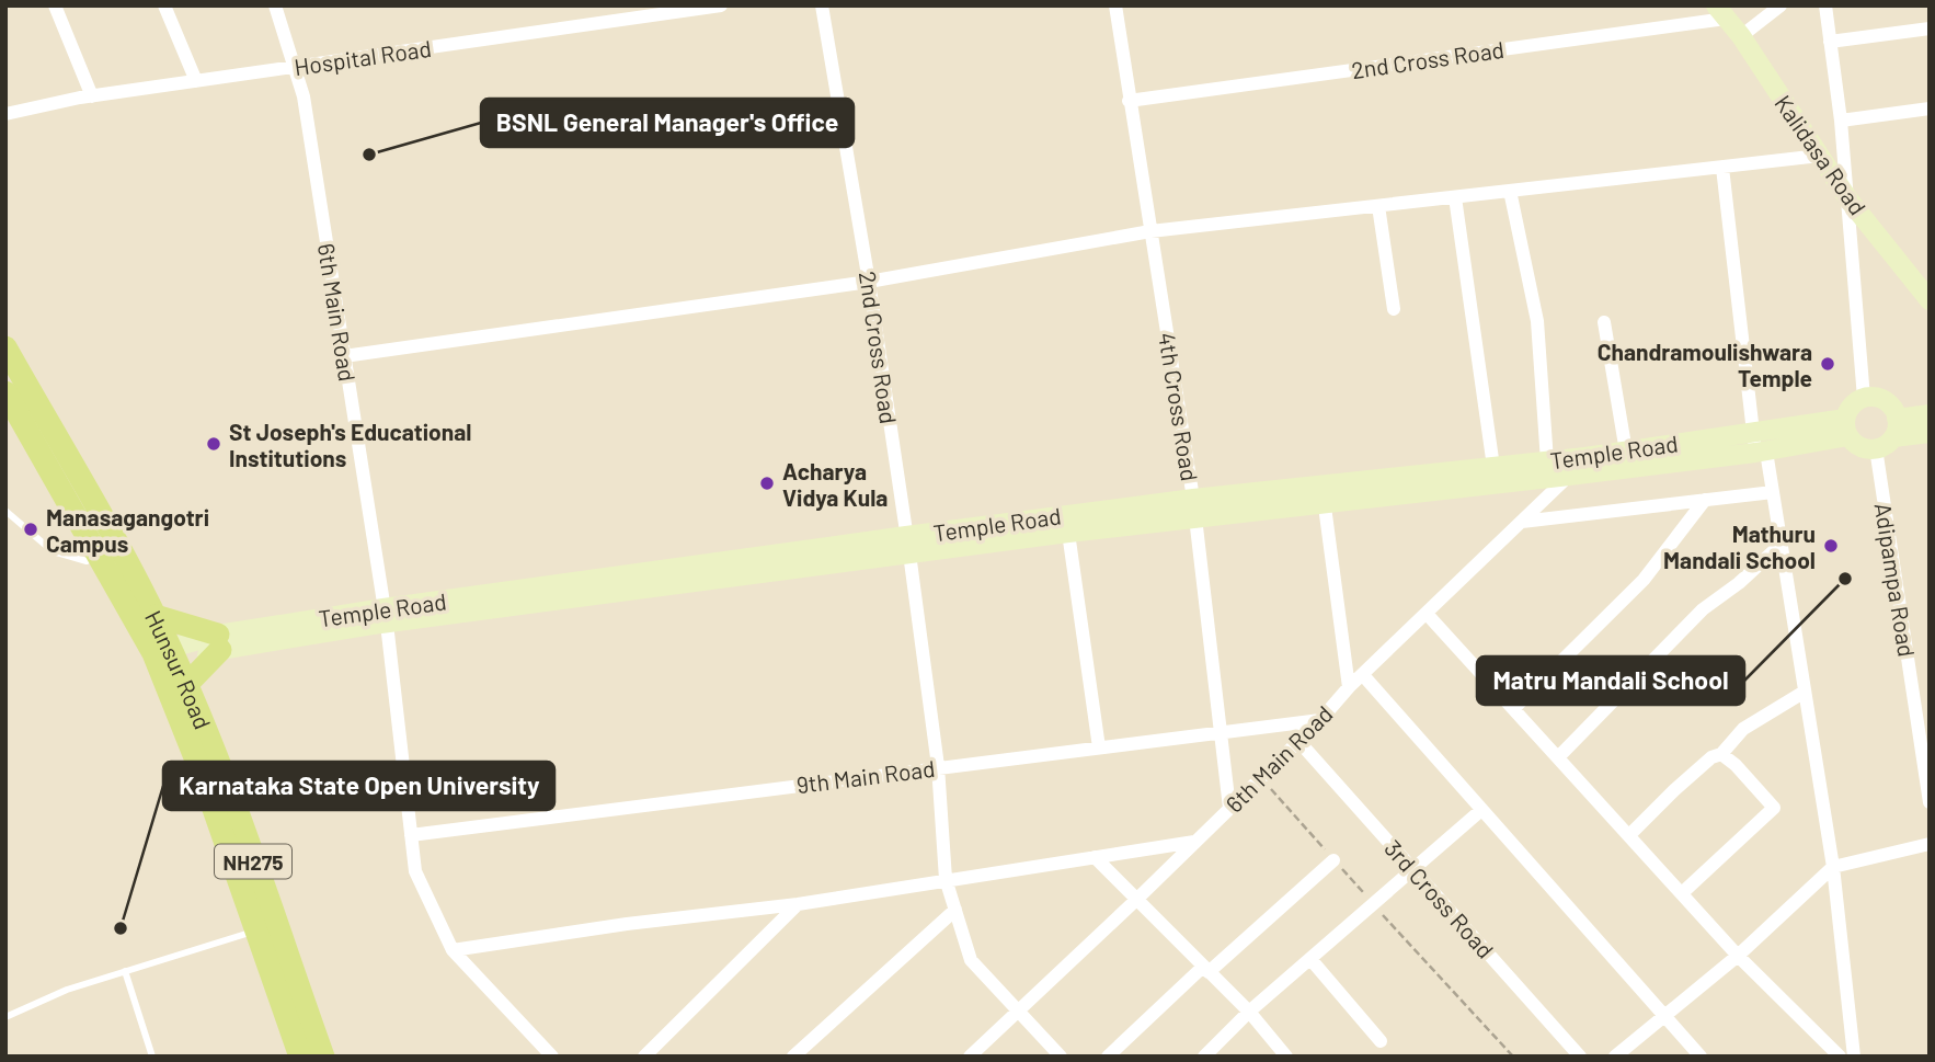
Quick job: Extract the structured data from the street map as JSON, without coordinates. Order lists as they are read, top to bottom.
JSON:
{
  "streets": {
    "main road": ["Hunsur Road", "NH275"],
    "street": [
      "Hospital Road",
      "2nd Cross Road",
      "Kalidasa Road",
      "6th Main Road",
      "4th Cross Road",
      "Temple Road",
      "Adipampa Road",
      "9th Main Road",
      "3rd Cross Road"
    ]
  },
  "crossings": [
    ["Hospital Road", "6th Main Road"],
    ["2nd Cross Road", "Kalidasa Road"],
    ["2nd Cross Road", "6th Main Road"],
    ["2nd Cross Road", "4th Cross Road"],
    ["2nd Cross Road", "Temple Road"],
    ["2nd Cross Road", "9th Main Road"],
    ["6th Main Road", "4th Cross Road"],
    ["6th Main Road", "Temple Road"],
    ["6th Main Road", "9th Main Road"],
    ["6th Main Road", "3rd Cross Road"],
    ["4th Cross Road", "Temple Road"],
    ["4th Cross Road", "9th Main Road"],
    ["Temple Road", "Adipampa Road"],
    ["Temple Road", "Hunsur Road"]
  ],
  "places": [
    "BSNL General Manager's Office",
    "Chandramoulishwara Temple",
    "St Joseph's Educational Institutions",
    "Acharya Vidya Kula",
    "Manasagangotri Campus",
    "Mathuru Mandali School",
    "Matru Mandali School",
    "Karnataka State Open University"
  ]
}
